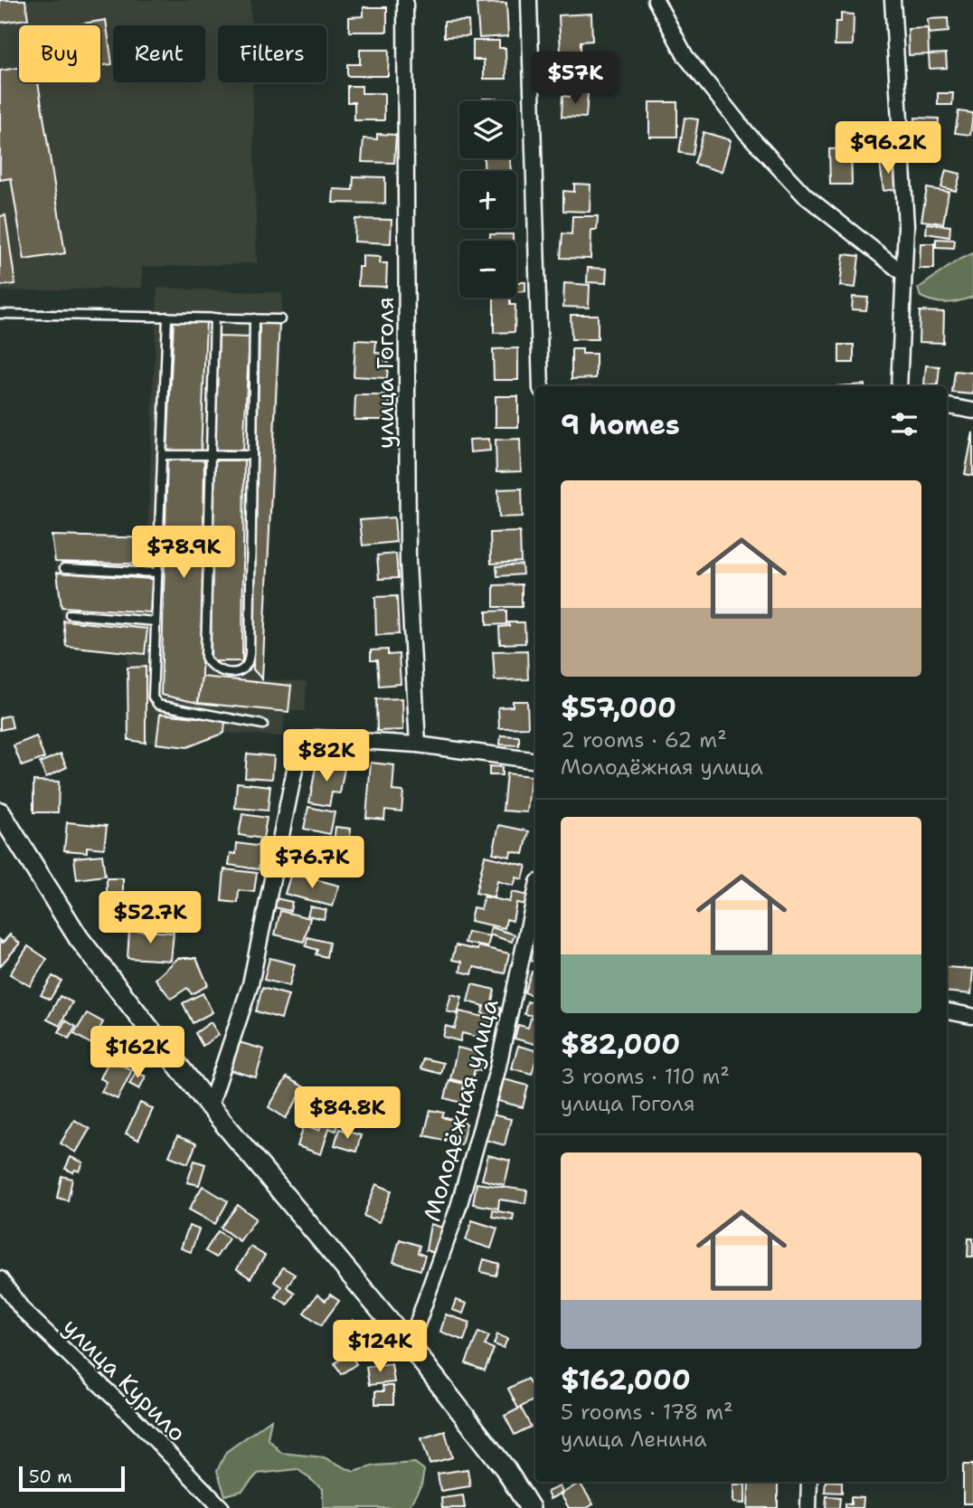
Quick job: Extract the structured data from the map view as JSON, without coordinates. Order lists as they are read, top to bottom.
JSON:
{
  "streets": {
    "street": ["улица Гоголя", "Молодёжная улица", "улица Курило"]
  },
  "scale_bar": "50 m",
  "page": {
    "chip": ["Buy", "Rent", "Filters"],
    "price": [
      "$57K",
      "$96.2K",
      "$78.9K",
      "$82K",
      "$76.7K",
      "$52.7K",
      "$162K",
      "$84.8K",
      "$124K"
    ],
    "map_buttons": ["+", "−"],
    "heading": "9 homes",
    "list": [
      {
        "name": "$57,000",
        "note": "2 rooms · 62 m² · Молодёжная улица"
      },
      {
        "name": "$82,000",
        "note": "3 rooms · 110 m² · улица Гоголя"
      },
      {
        "name": "$162,000",
        "note": "5 rooms · 178 m² · улица Ленина"
      }
    ],
    "scale": "50 m"
  }
}
